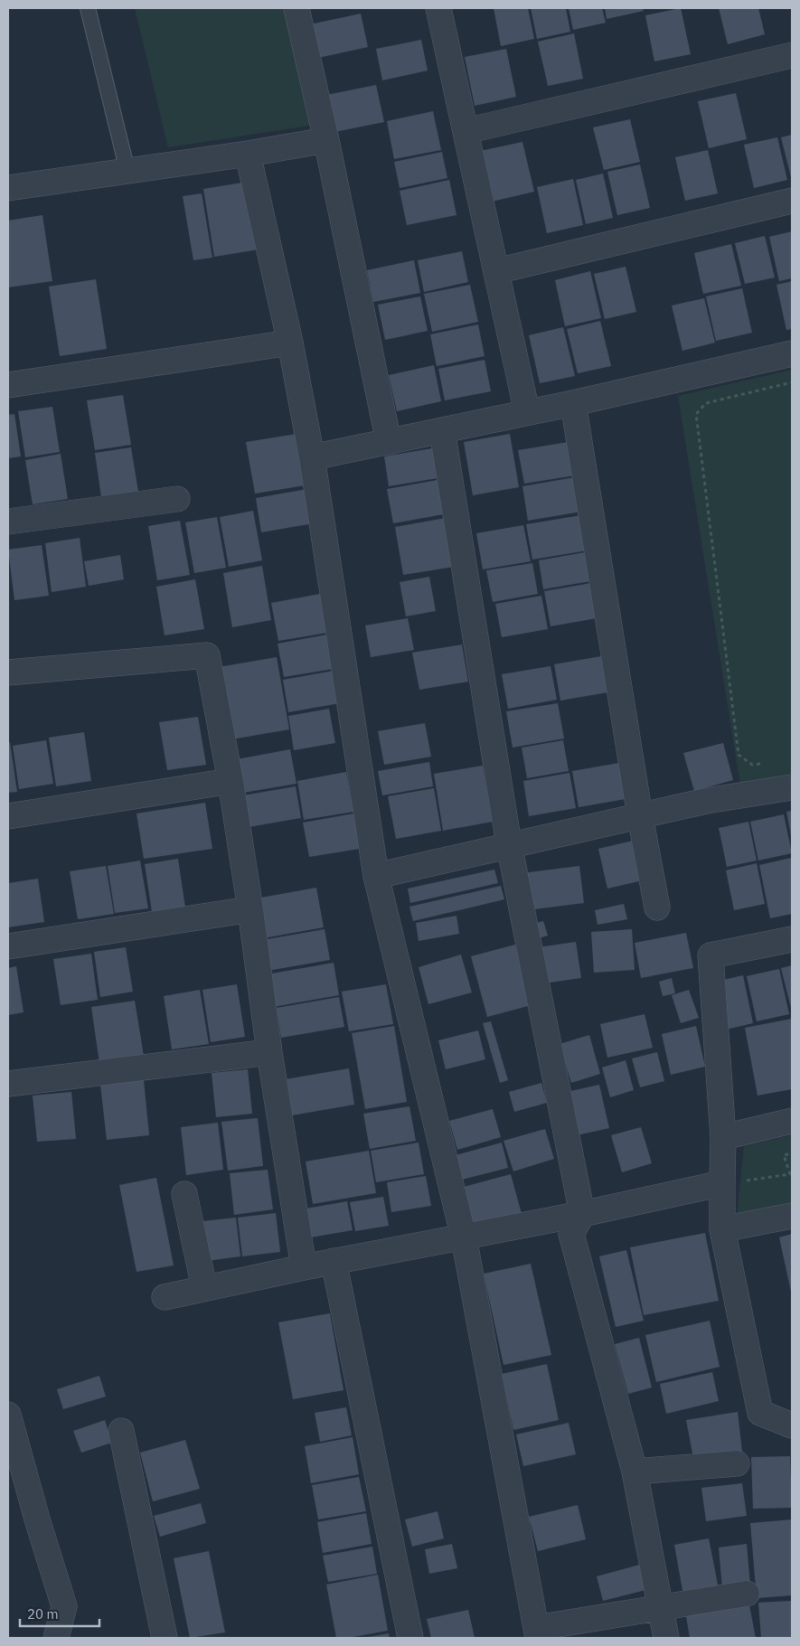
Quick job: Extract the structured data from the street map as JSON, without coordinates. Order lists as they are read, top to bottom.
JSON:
{
  "scale_bar": "20 m"
}
